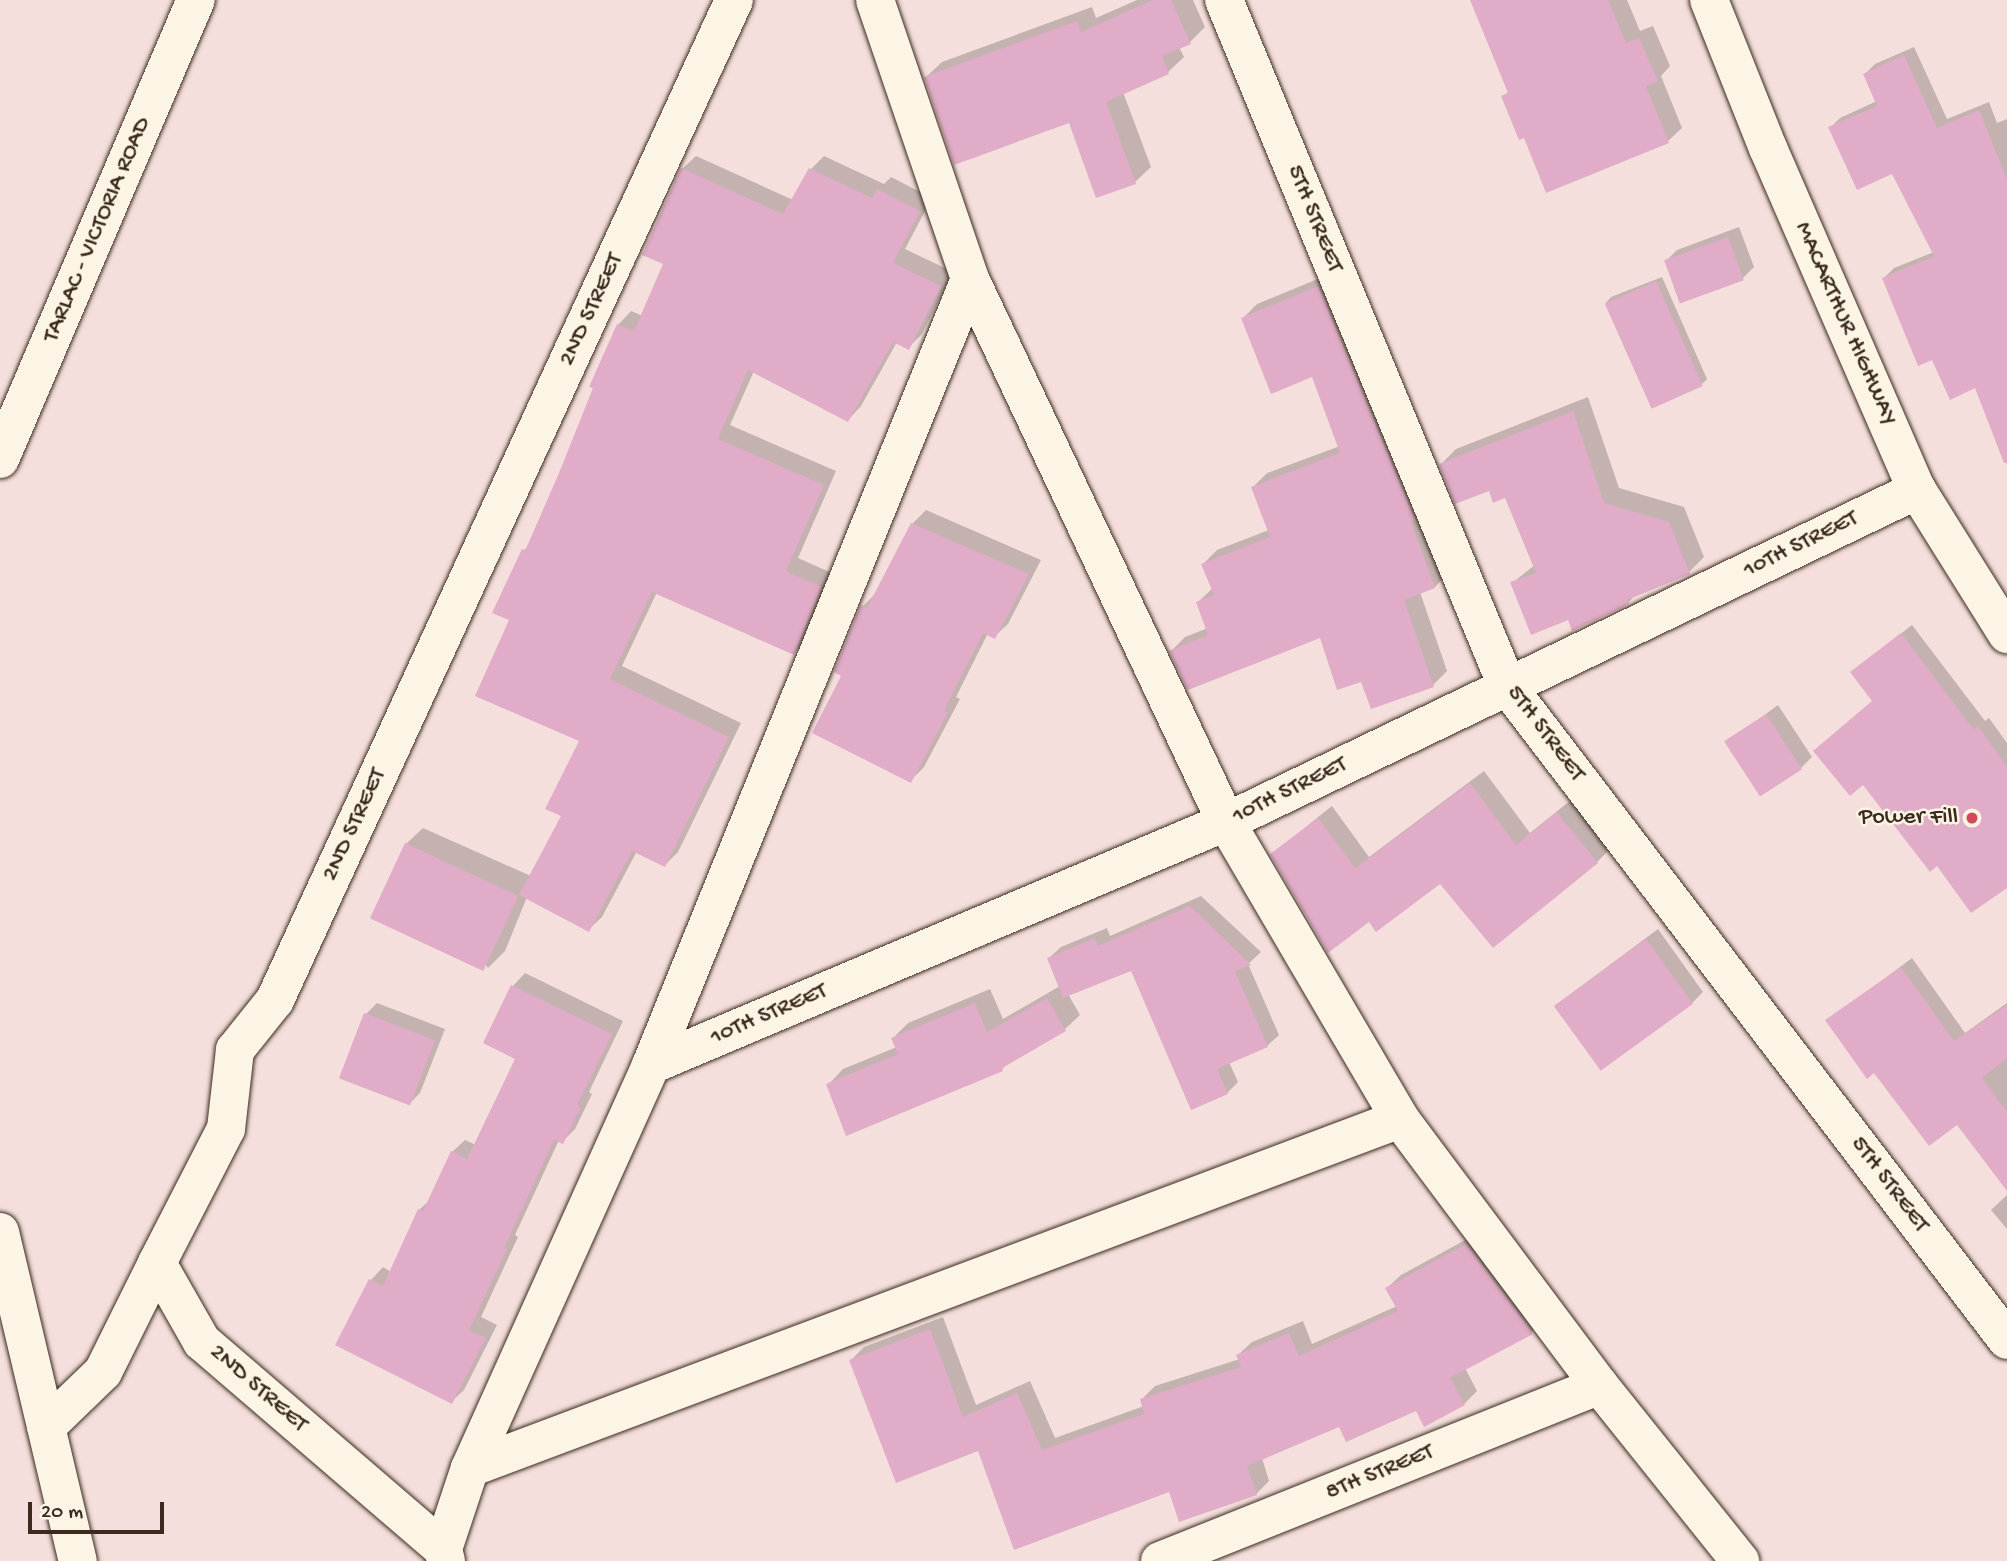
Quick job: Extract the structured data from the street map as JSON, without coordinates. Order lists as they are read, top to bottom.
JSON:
{
  "streets": {
    "main road": [
      "5TH STREET",
      "TARLAC - VICTORIA ROAD",
      "2ND STREET",
      "MACARTHUR HIGHWAY",
      "10TH STREET",
      "8TH STREET"
    ]
  },
  "crossings": [
    ["5TH STREET", "10TH STREET"],
    ["MACARTHUR HIGHWAY", "10TH STREET"]
  ],
  "places": ["Power Fill"],
  "scale_bar": "20 m"
}
